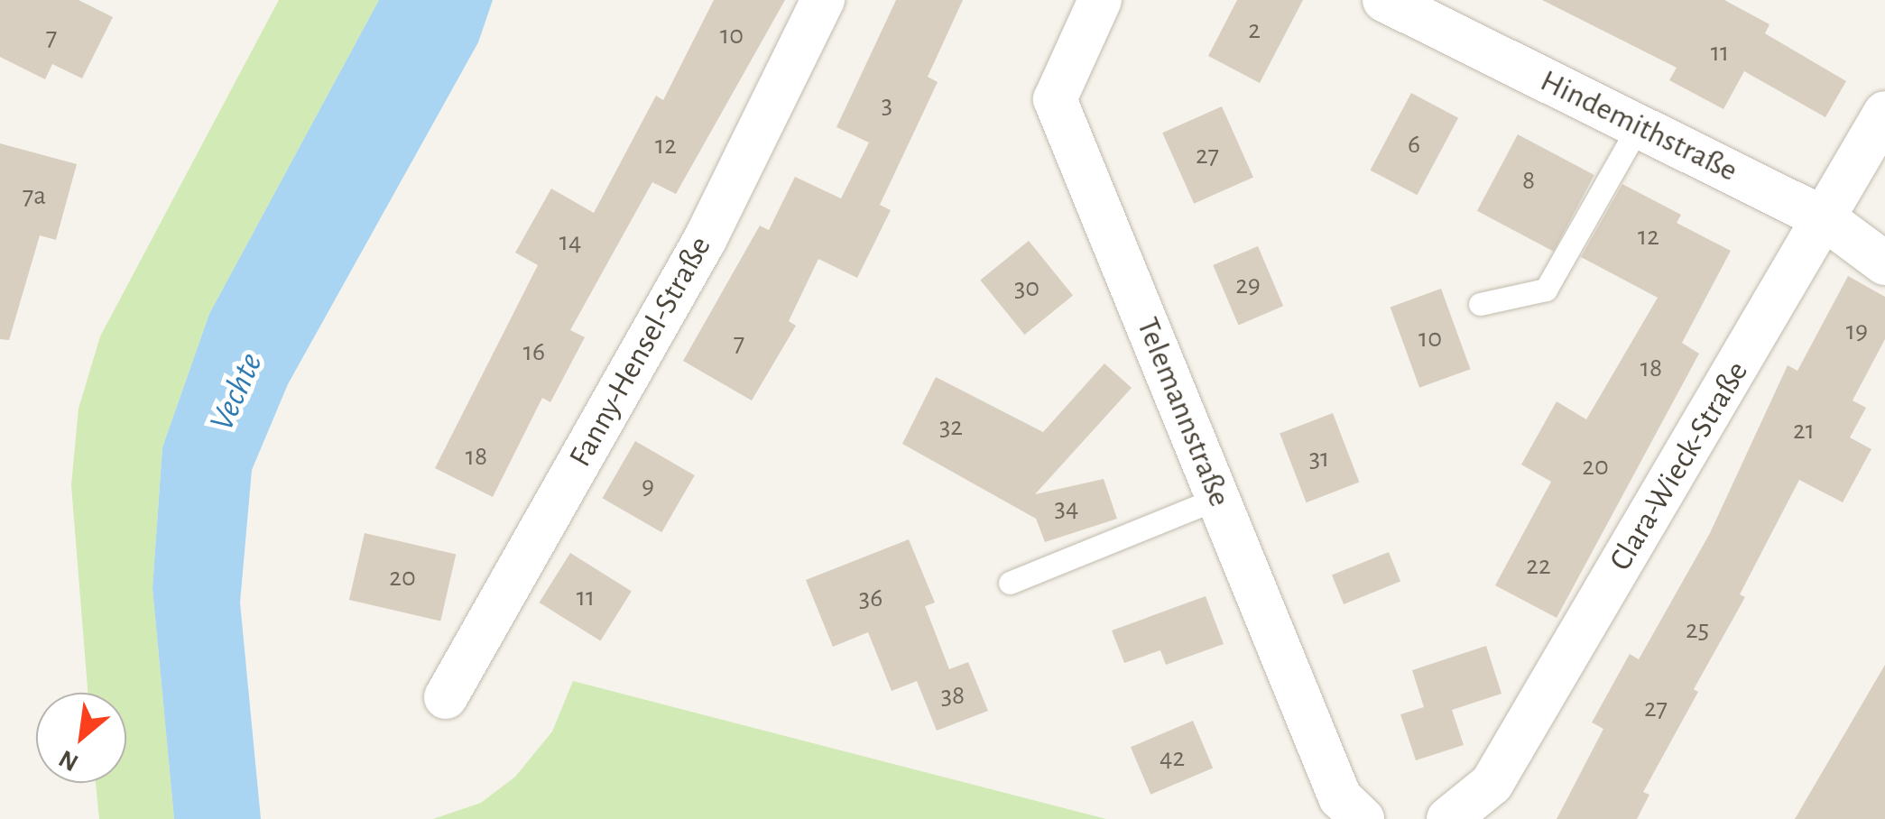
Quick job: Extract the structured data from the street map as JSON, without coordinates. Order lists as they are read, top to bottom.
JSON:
{
  "streets": {
    "street": [
      "Hindemithstraße",
      "Fanny-Hensel-Straße",
      "Telemannstraße",
      "Clara-Wieck-Straße"
    ]
  },
  "crossings": [
    ["Hindemithstraße", "Clara-Wieck-Straße"]
  ],
  "water": ["Vechte"],
  "house_numbers": [
    "2",
    "10",
    "7",
    "11",
    "3",
    "6",
    "12",
    "27",
    "8",
    "7a",
    "12",
    "14",
    "29",
    "30",
    "19",
    "10",
    "7",
    "16",
    "18",
    "32",
    "21",
    "18",
    "31",
    "20",
    "9",
    "34",
    "22",
    "20",
    "11",
    "36",
    "25",
    "38",
    "27",
    "42"
  ],
  "north": "bottom left"
}
